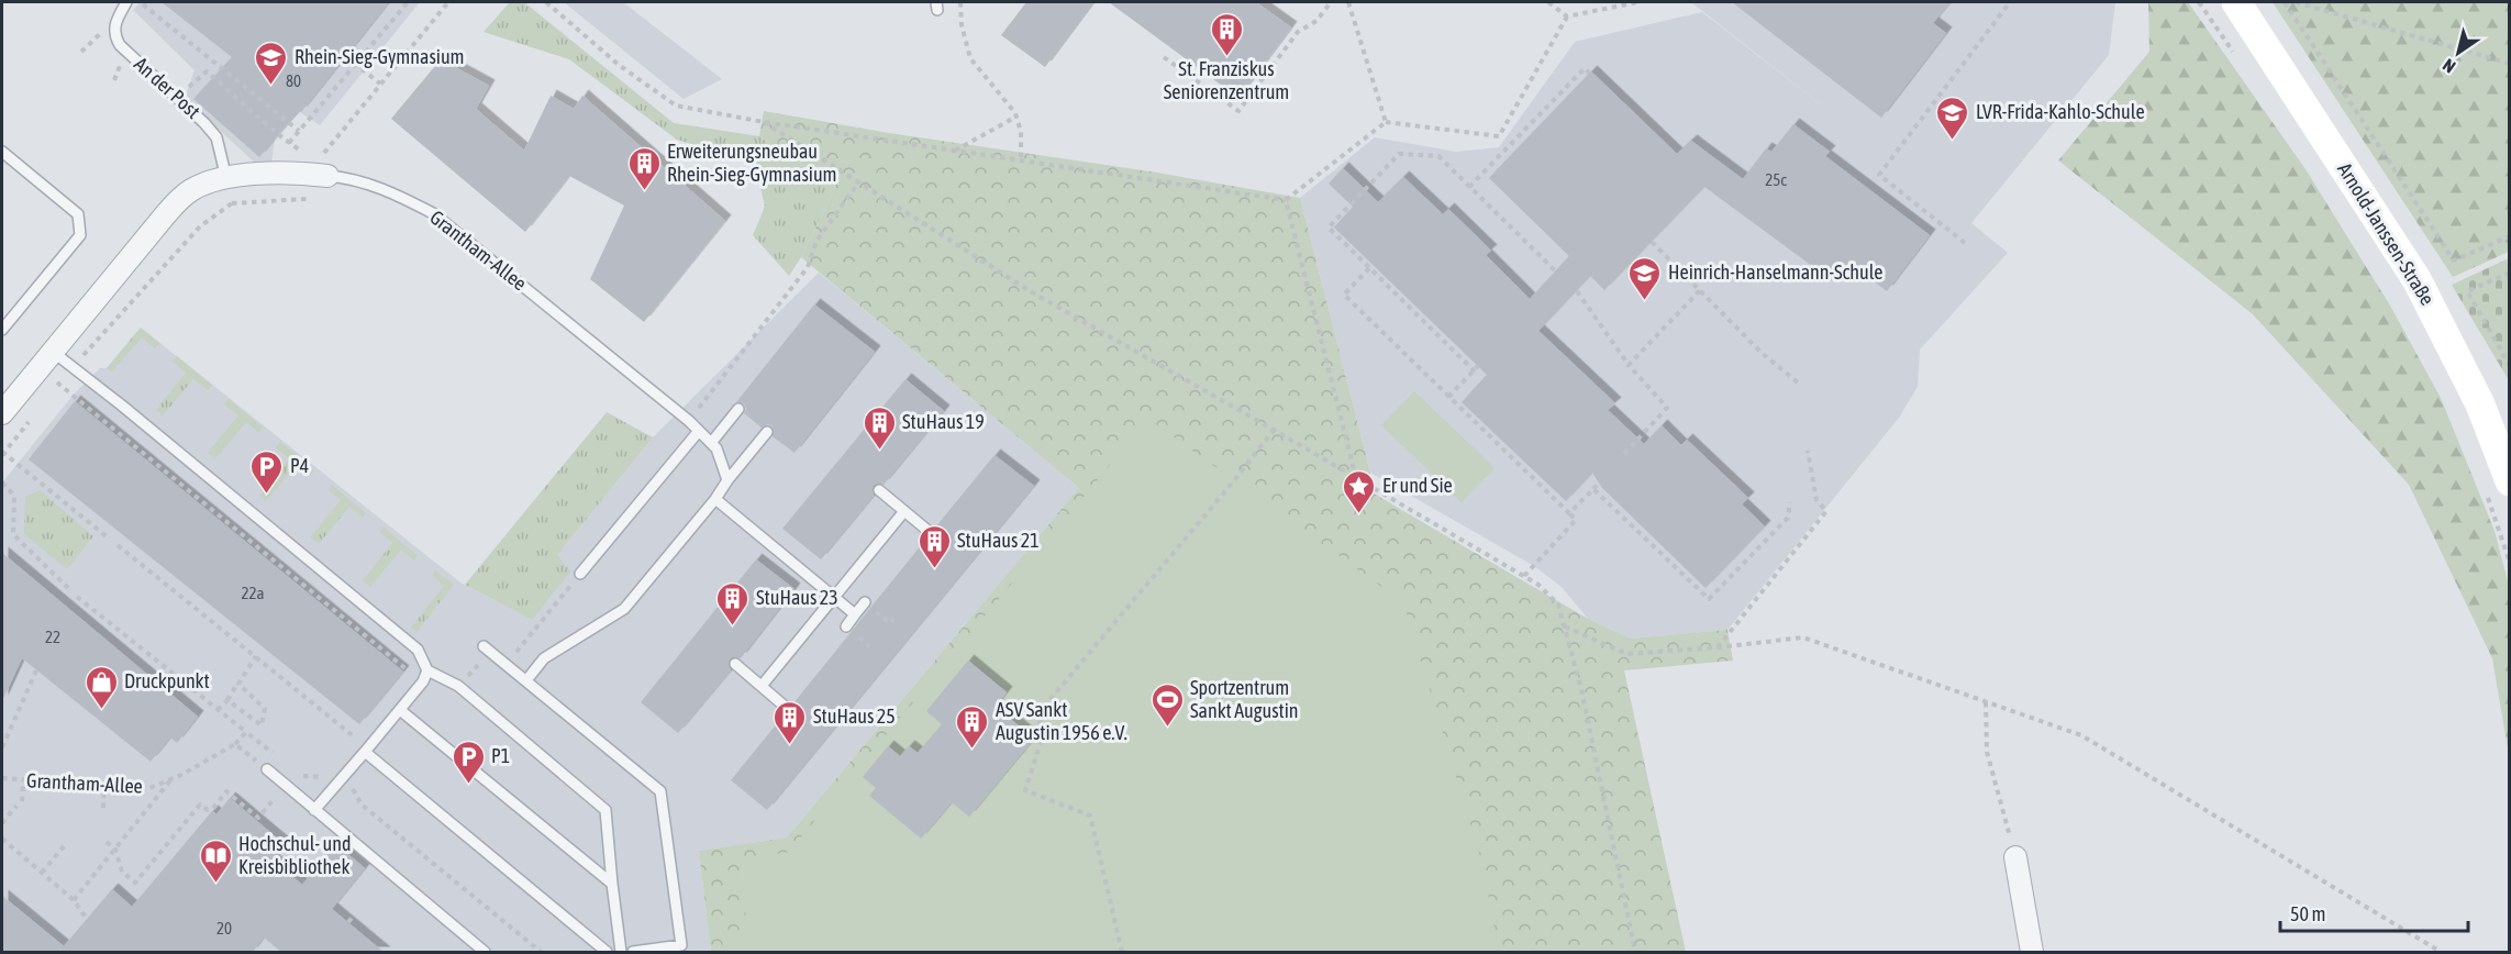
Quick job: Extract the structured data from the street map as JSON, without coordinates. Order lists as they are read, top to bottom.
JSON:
{
  "streets": {
    "main road": ["Arnold-Janssen-Straße"],
    "street": ["Grantham-Allee"],
    "lane": ["An der Post"]
  },
  "crossings": [
    ["An der Post", "Grantham-Allee"]
  ],
  "places": {
    "building": [
      "St. Franziskus Seniorenzentrum",
      "Erweiterungsneubau Rhein-Sieg-Gymnasium",
      "StuHaus 19",
      "StuHaus 21",
      "StuHaus 23",
      "StuHaus 25",
      "ASV Sankt Augustin 1956 e.V."
    ],
    "school or university": ["Rhein-Sieg-Gymnasium", "LVR-Frida-Kahlo-Schule", "Heinrich-Hanselmann-Schule"],
    "parking": ["P4", "P1"],
    "place": ["Er und Sie"],
    "shop": ["Druckpunkt"],
    "sports": ["Sportzentrum Sankt Augustin"],
    "library": ["Hochschul- und Kreisbibliothek"]
  },
  "house_numbers": [
    "80",
    "25c",
    "22a",
    "22",
    "20"
  ],
  "scale_bar": "50 m",
  "north": "bottom left"
}
